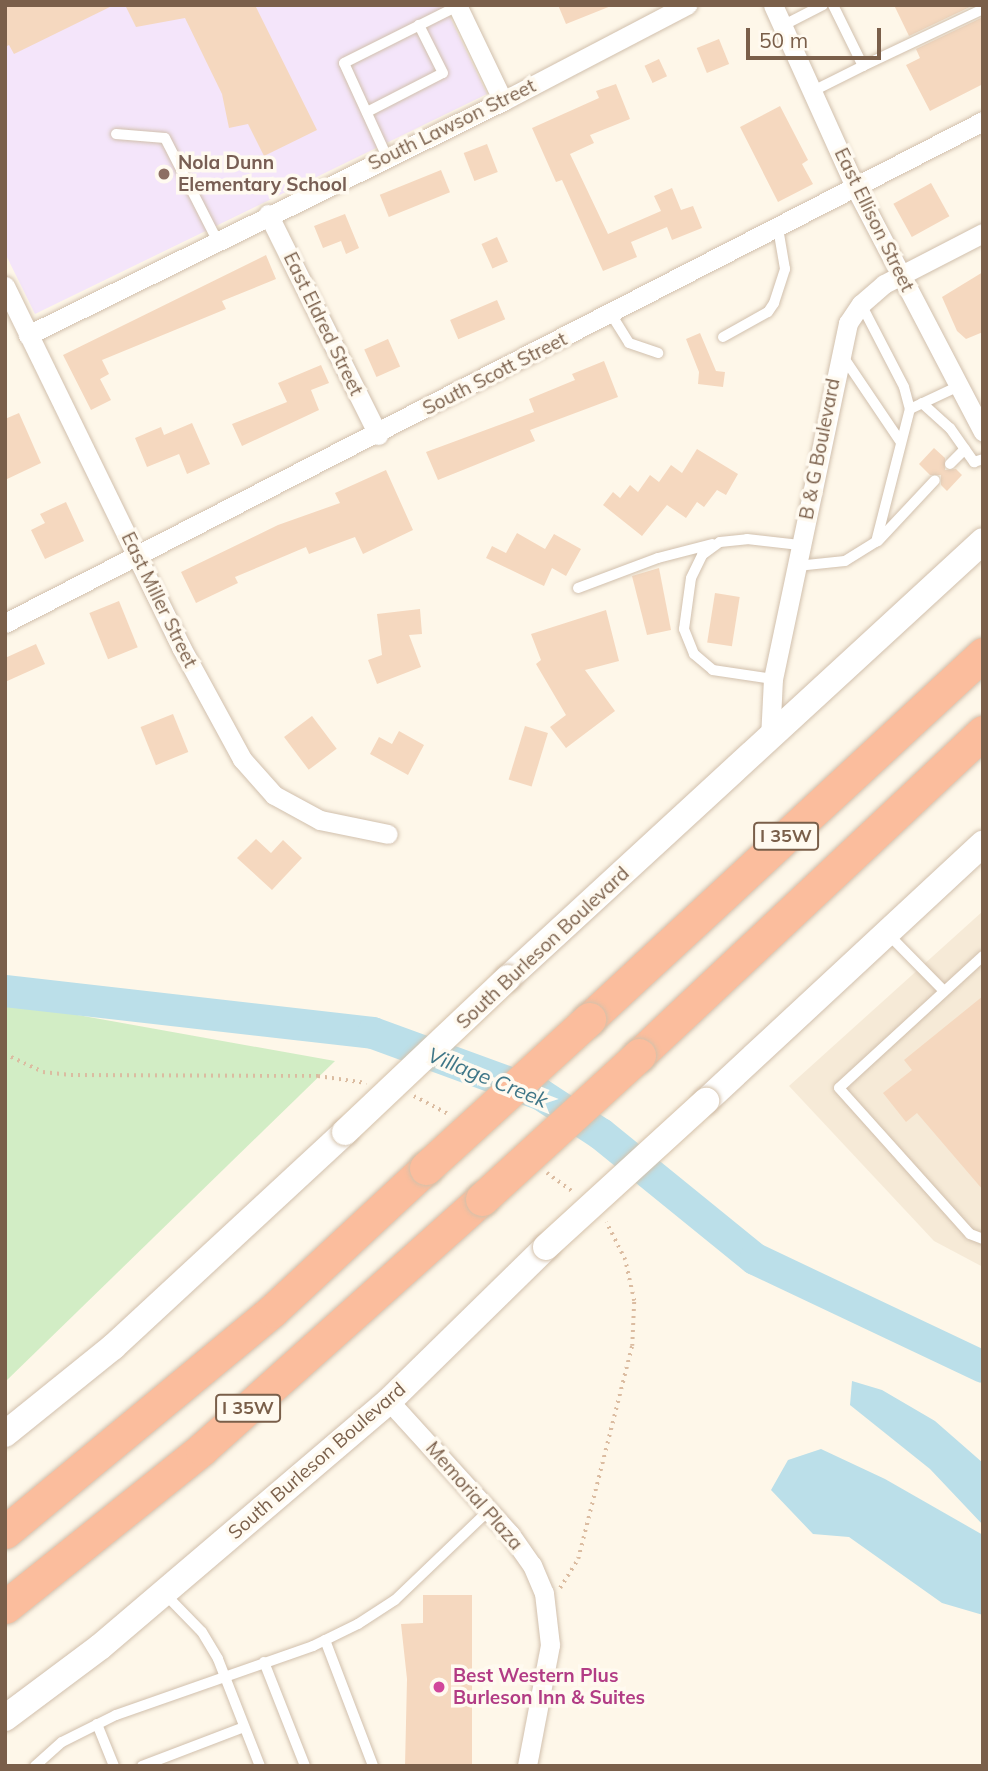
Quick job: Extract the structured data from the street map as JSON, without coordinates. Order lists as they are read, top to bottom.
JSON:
{
  "streets": {
    "highway": ["I 35W"],
    "main road": ["South Burleson Boulevard"],
    "street": [
      "South Lawson Street",
      "East Ellison Street",
      "East Eldred Street",
      "South Scott Street",
      "B & G Boulevard",
      "East Miller Street",
      "Memorial Plaza"
    ]
  },
  "crossings": [
    ["South Lawson Street", "East Eldred Street"],
    ["South Lawson Street", "East Miller Street"],
    ["East Ellison Street", "South Scott Street"],
    ["East Ellison Street", "B & G Boulevard"],
    ["East Eldred Street", "South Scott Street"],
    ["South Scott Street", "East Miller Street"],
    ["B & G Boulevard", "South Burleson Boulevard"],
    ["South Burleson Boulevard", "Memorial Plaza"]
  ],
  "water": ["Village Creek"],
  "places": ["Nola Dunn Elementary School", "Best Western Plus Burleson Inn & Suites"],
  "scale_bar": "50 m"
}
